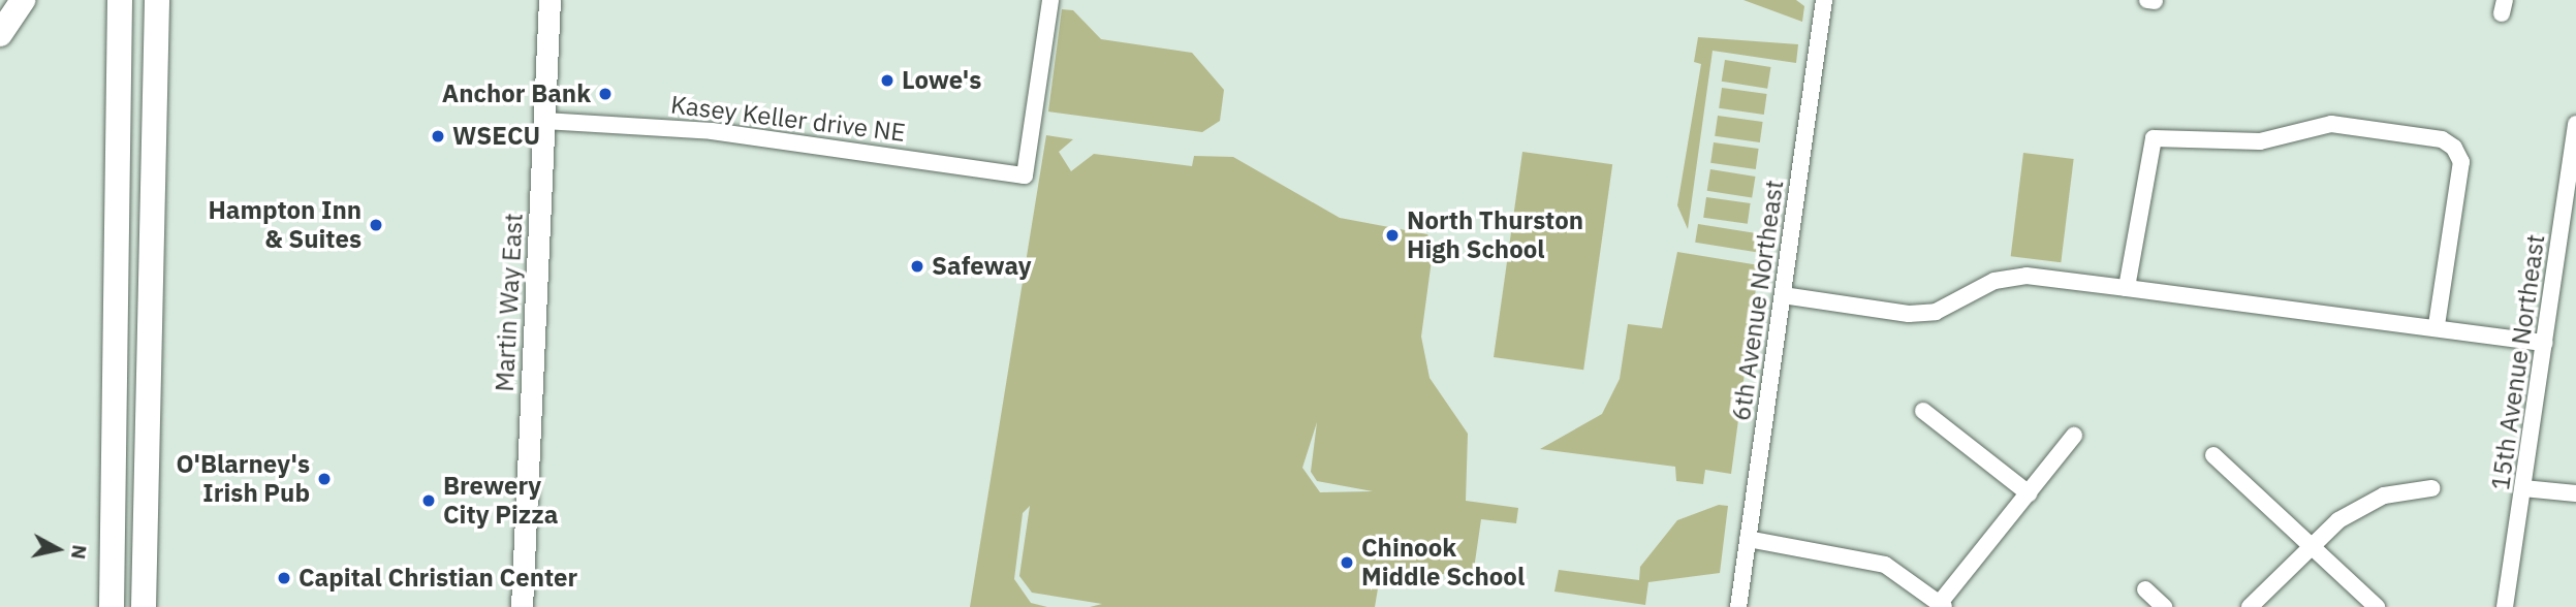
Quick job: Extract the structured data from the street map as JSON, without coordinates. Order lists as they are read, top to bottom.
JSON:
{
  "streets": {
    "main road": ["Martin Way East"],
    "street": ["Kasey Keller drive NE", "6th Avenue Northeast", "15th Avenue Northeast"]
  },
  "crossings": [
    ["Kasey Keller drive NE", "Martin Way East"]
  ],
  "places": [
    "Lowe's",
    "Anchor Bank",
    "WSECU",
    "Hampton Inn & Suites",
    "North Thurston High School",
    "Safeway",
    "O'Blarney's Irish Pub",
    "Brewery City Pizza",
    "Chinook Middle School",
    "Capital Christian Center"
  ],
  "north": "right"
}
